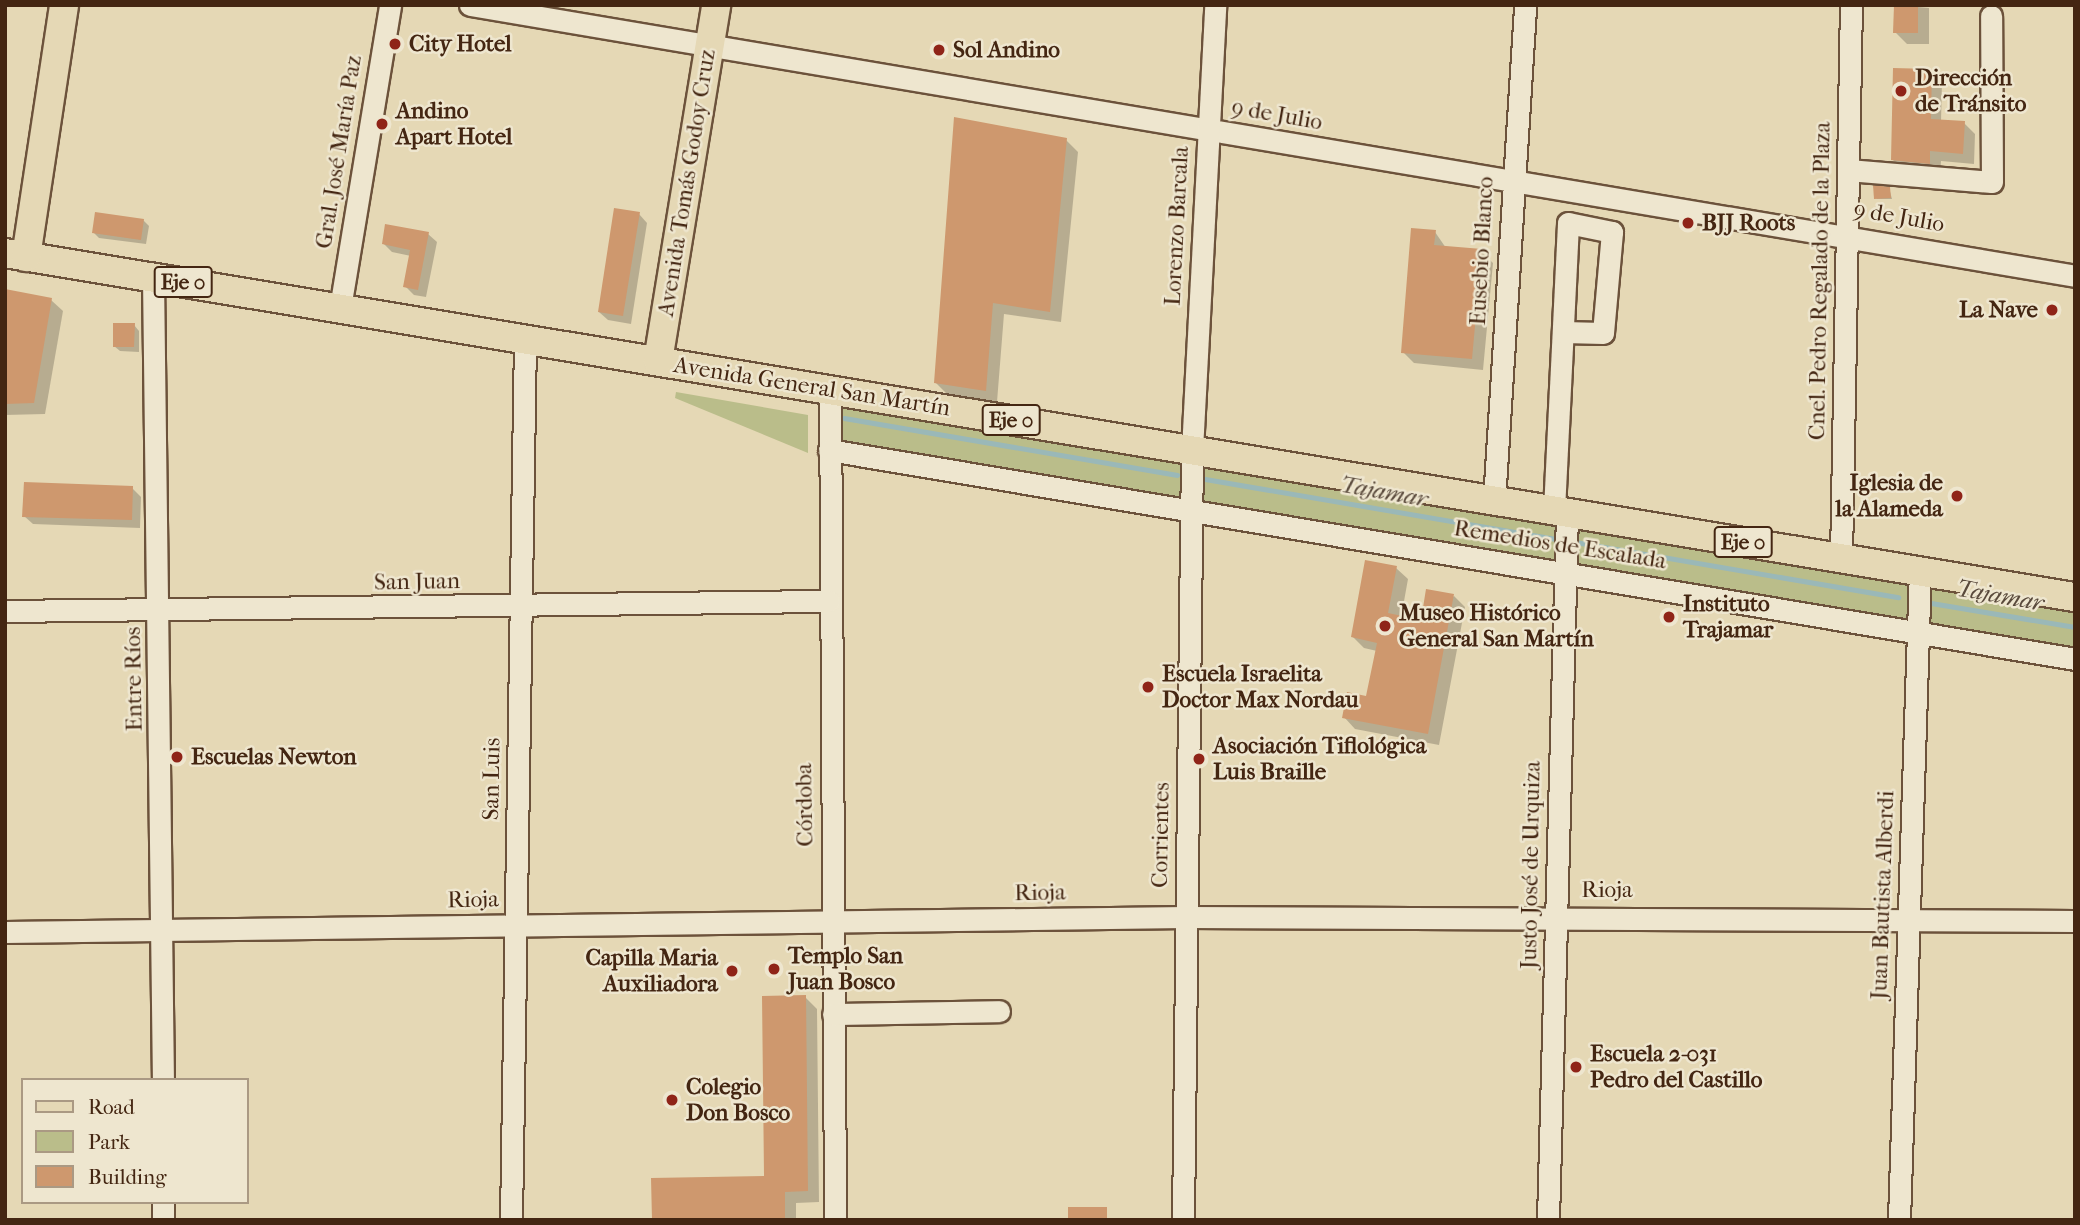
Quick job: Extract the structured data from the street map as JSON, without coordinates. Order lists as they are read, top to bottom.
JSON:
{
  "streets": {
    "main road": ["Avenida Tomás Godoy Cruz", "Eje 0", "Avenida General San Martín"],
    "street": [
      "9 de Julio",
      "Gral. José María Paz",
      "Lorenzo Barcala",
      "Eusebio Blanco",
      "Cnel. Pedro Regalado de la Plaza",
      "Remedios de Escalada",
      "San Juan",
      "Entre Ríos",
      "San Luis",
      "Córdoba",
      "Corrientes",
      "Justo José de Urquiza",
      "Rioja",
      "Juan Bautista Alberdi"
    ]
  },
  "crossings": [
    ["9 de Julio", "Avenida Tomás Godoy Cruz"],
    ["9 de Julio", "Lorenzo Barcala"],
    ["9 de Julio", "Eusebio Blanco"],
    ["9 de Julio", "Cnel. Pedro Regalado de la Plaza"],
    ["Gral. José María Paz", "Avenida General San Martín"],
    ["Avenida Tomás Godoy Cruz", "Avenida General San Martín"],
    ["Lorenzo Barcala", "Avenida General San Martín"],
    ["Lorenzo Barcala", "Corrientes"],
    ["Eusebio Blanco", "Avenida General San Martín"],
    ["Cnel. Pedro Regalado de la Plaza", "Avenida General San Martín"],
    ["Avenida General San Martín", "Entre Ríos"],
    ["Avenida General San Martín", "San Luis"],
    ["Avenida General San Martín", "Córdoba"],
    ["Avenida General San Martín", "Corrientes"],
    ["Avenida General San Martín", "Justo José de Urquiza"],
    ["Avenida General San Martín", "Juan Bautista Alberdi"],
    ["Remedios de Escalada", "Córdoba"],
    ["Remedios de Escalada", "Corrientes"],
    ["Remedios de Escalada", "Justo José de Urquiza"],
    ["Remedios de Escalada", "Juan Bautista Alberdi"],
    ["San Juan", "Entre Ríos"],
    ["San Juan", "San Luis"],
    ["San Juan", "Córdoba"],
    ["Entre Ríos", "Rioja"],
    ["San Luis", "Rioja"],
    ["Córdoba", "Rioja"],
    ["Corrientes", "Rioja"],
    ["Justo José de Urquiza", "Rioja"],
    ["Rioja", "Juan Bautista Alberdi"]
  ],
  "water": ["Tajamar"],
  "places": [
    "City Hotel",
    "Sol Andino",
    "Dirección de Tránsito",
    "Andino Apart Hotel",
    "BJJ Roots",
    "La Nave",
    "Iglesia de la Alameda",
    "Instituto Trajamar",
    "Museo Histórico General San Martín",
    "Escuela Israelita Doctor Max Nordau",
    "Escuelas Newton",
    "Asociación Tiflológica Luis Braille",
    "Templo San Juan Bosco",
    "Capilla Maria Auxiliadora",
    "Escuela 2-031 Pedro del Castillo",
    "Colegio Don Bosco"
  ],
  "legend": ["Road", "Park", "Building"]
}
